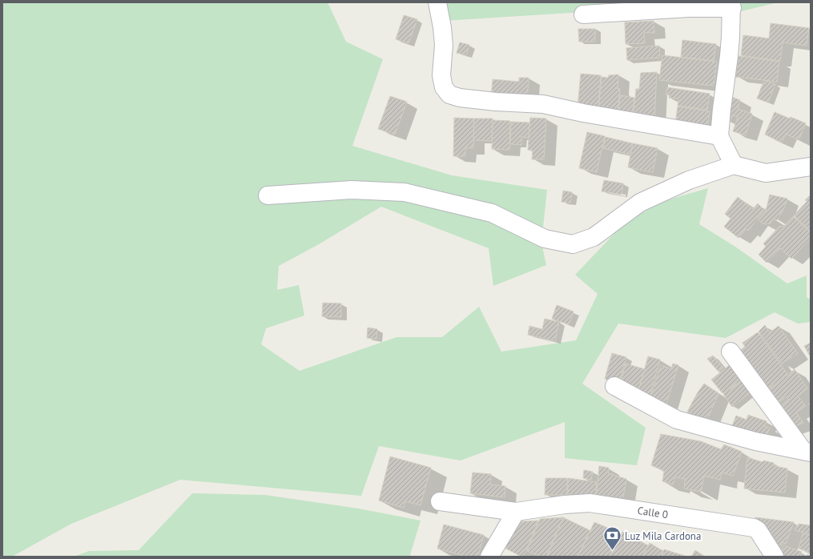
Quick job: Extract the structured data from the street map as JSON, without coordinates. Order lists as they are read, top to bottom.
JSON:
{
  "streets": {
    "street": ["Calle 0"]
  },
  "places": {
    "bank": ["Luz Mila Cardona"]
  }
}
